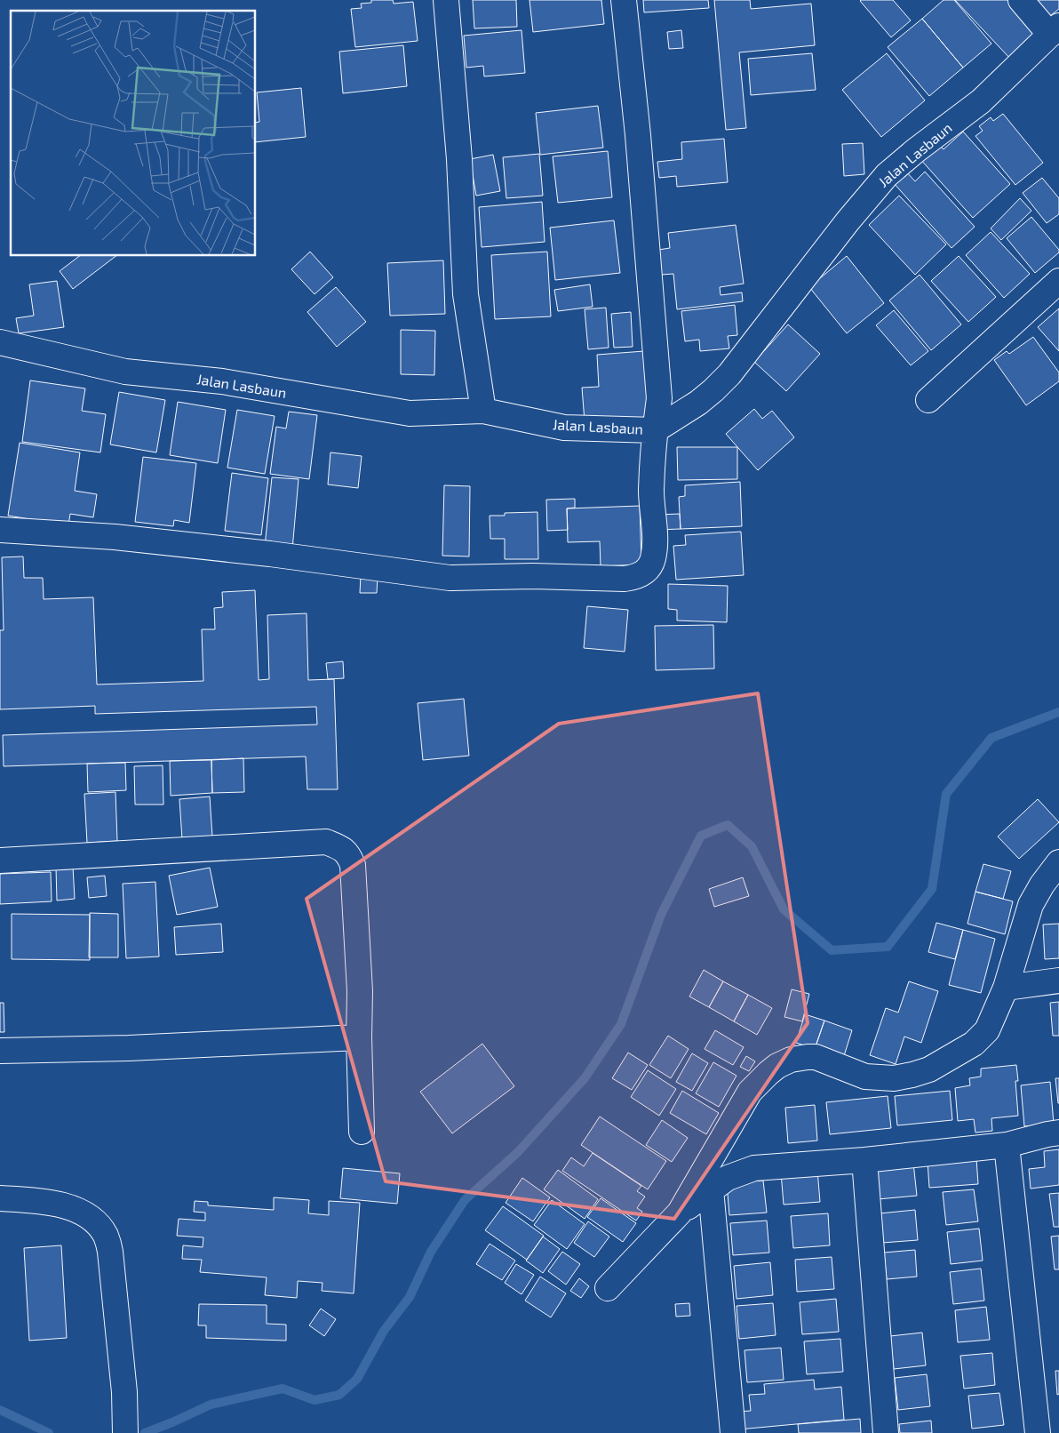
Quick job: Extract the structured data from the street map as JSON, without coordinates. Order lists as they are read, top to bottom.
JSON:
{
  "streets": {
    "street": ["Jalan Lasbaun"]
  }
}
